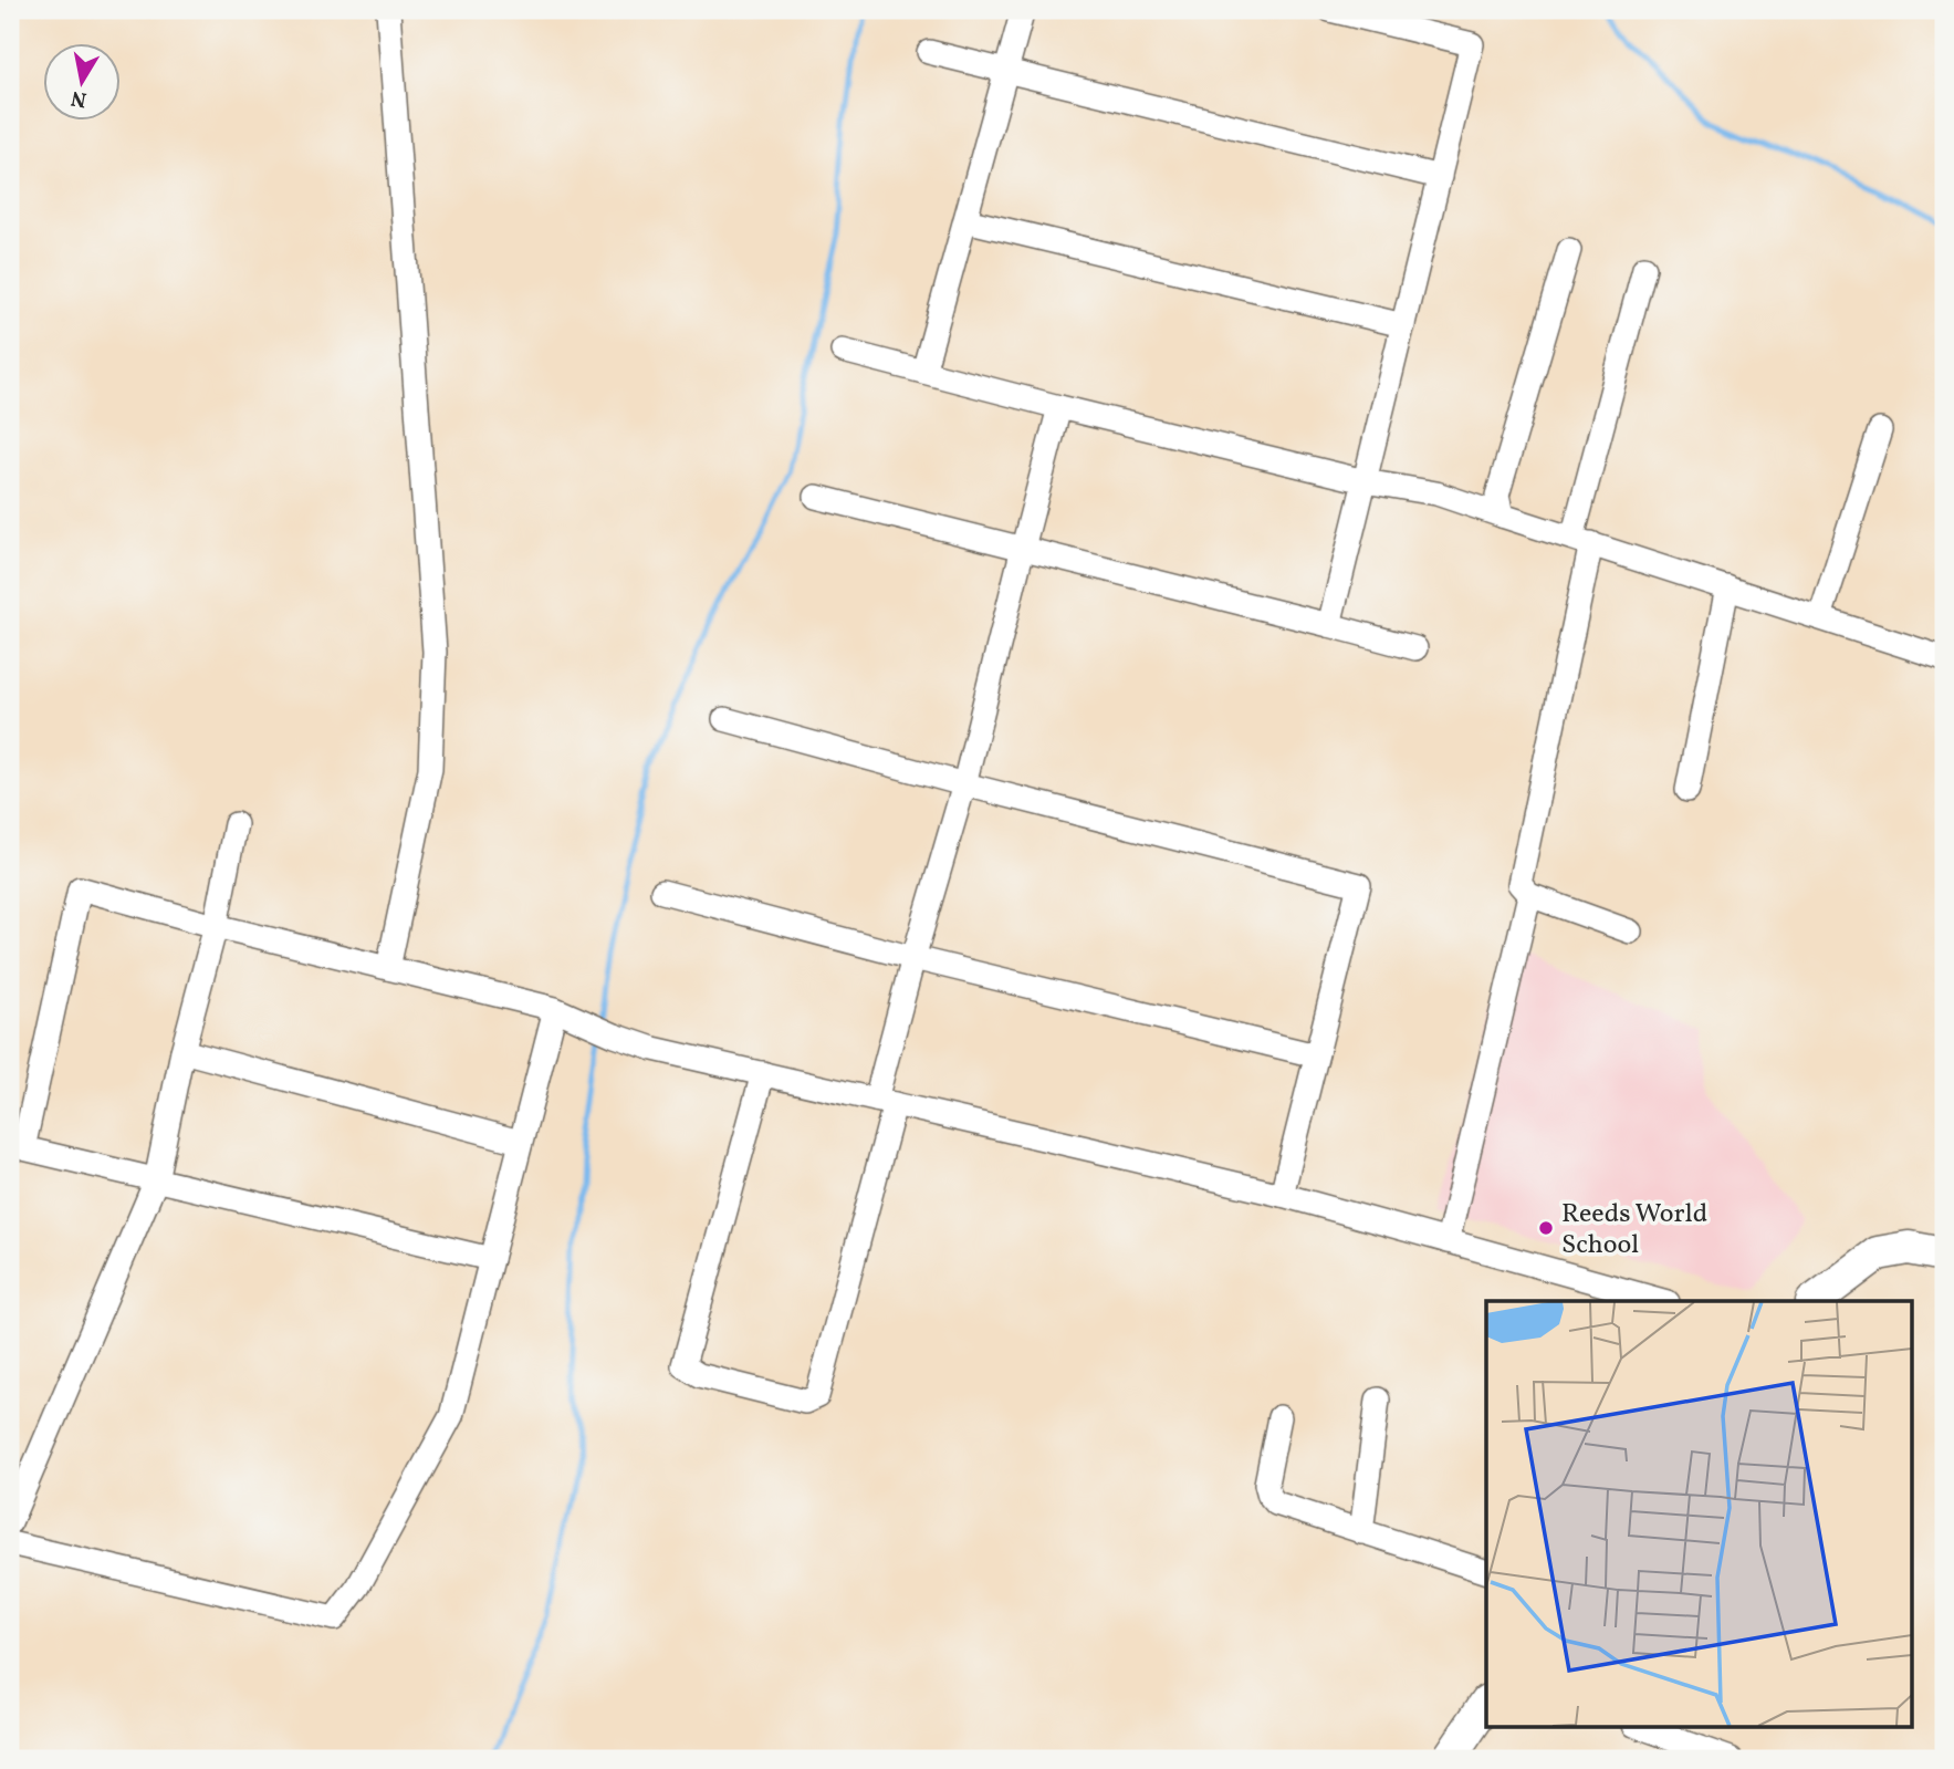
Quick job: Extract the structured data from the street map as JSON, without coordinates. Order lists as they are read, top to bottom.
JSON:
{
  "places": ["Reeds World School"],
  "north": "bottom"
}
